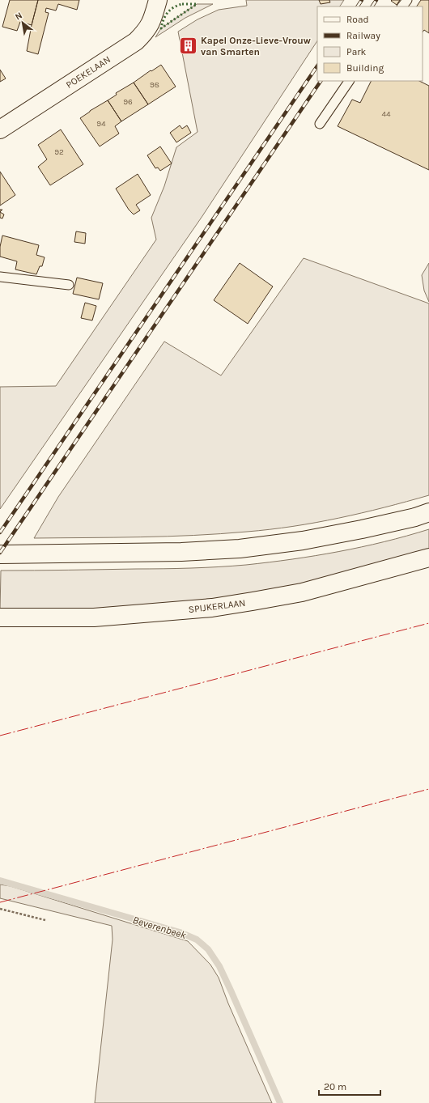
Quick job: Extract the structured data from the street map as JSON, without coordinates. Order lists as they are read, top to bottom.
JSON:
{
  "streets": {
    "street": ["POEKELAAN", "SPIJKERLAAN"]
  },
  "water": ["Beverenbeek"],
  "places": {
    "building": ["Kapel Onze-Lieve-Vrouw van Smarten"]
  },
  "house_numbers": [
    "98",
    "96",
    "44",
    "94",
    "92"
  ],
  "legend": [
    "Road",
    "Railway",
    "Park",
    "Building"
  ],
  "scale_bar": "20 m",
  "north": "top left"
}
